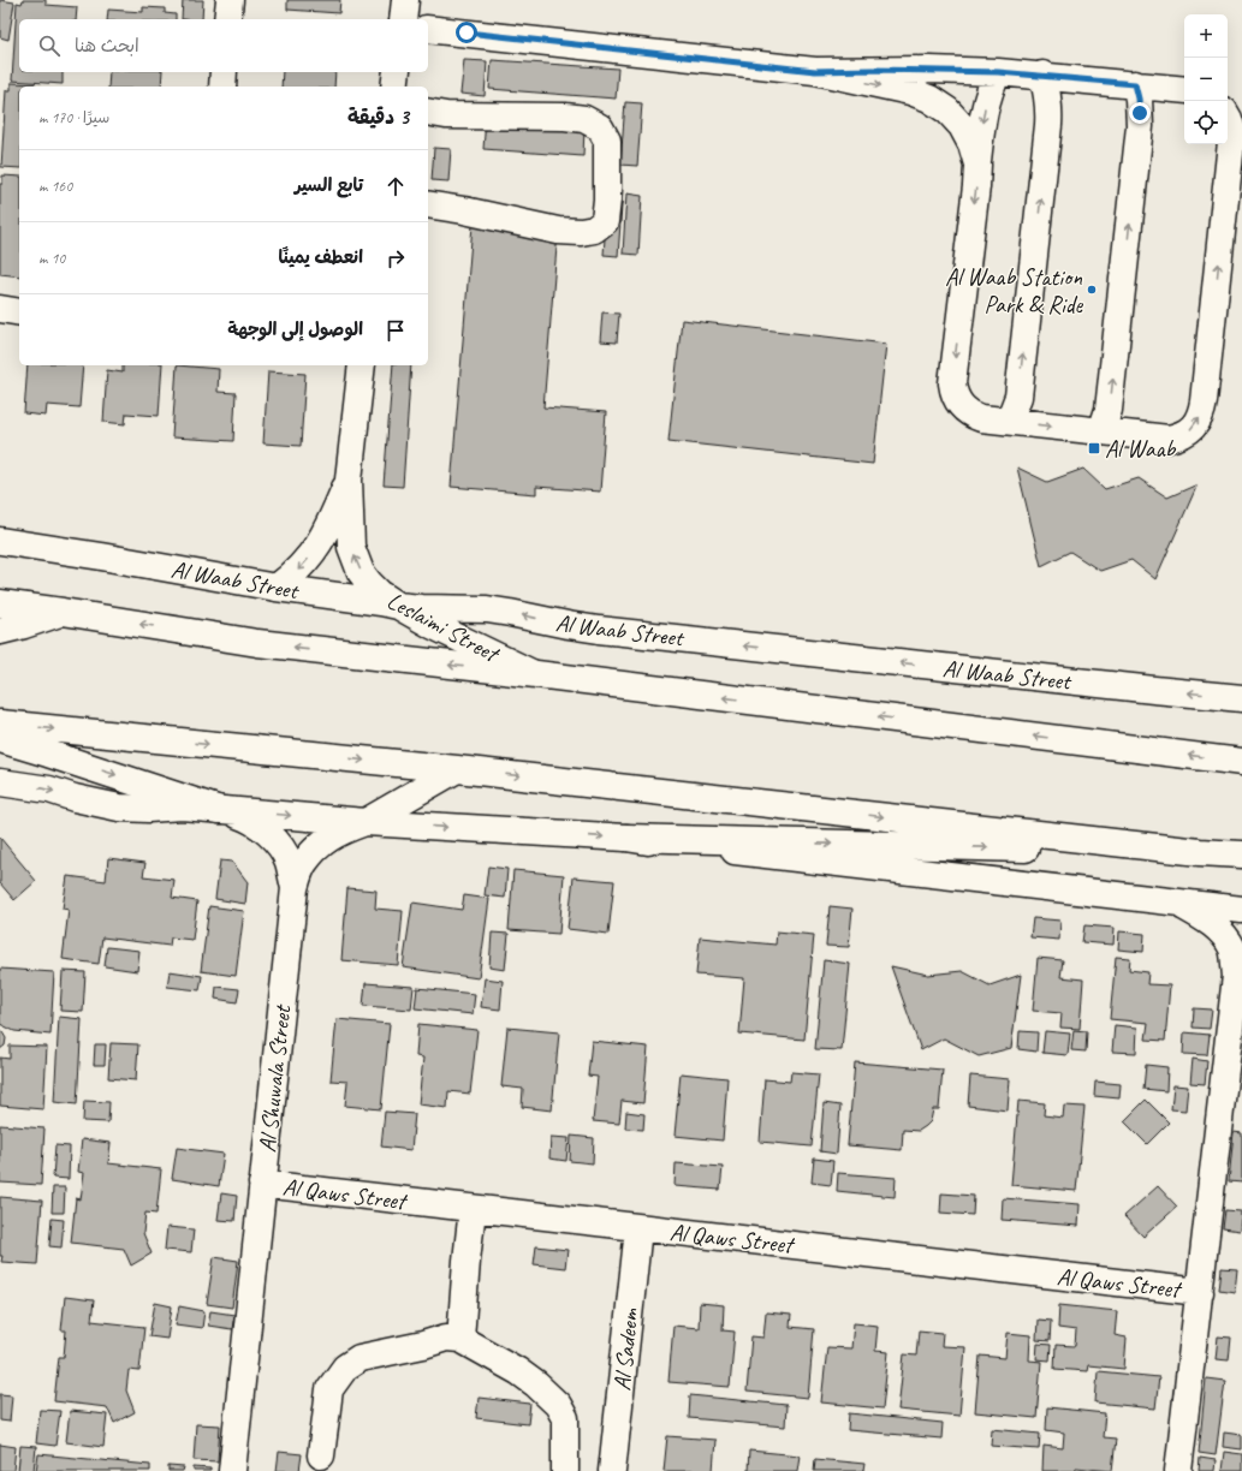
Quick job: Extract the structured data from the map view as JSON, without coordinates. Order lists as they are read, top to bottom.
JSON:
{
  "streets": {
    "street": [
      "Al Waab Street",
      "Leslaimi Street",
      "Al Shuwala Street",
      "Al Qaws Street",
      "Al Sadeem"
    ]
  },
  "crossings": [
    ["Al Waab Street", "Leslaimi Street"],
    ["Al Shuwala Street", "Al Qaws Street"],
    ["Al Qaws Street", "Al Sadeem"]
  ],
  "places": {
    "other": ["Al Waab Station Park & Ride"],
    "transit": ["Al Waab"]
  },
  "page": {
    "map_buttons": ["+", "−"],
    "search": "ابحث هنا",
    "heading": ["3 دقيقة", "سيرًا · 170 m"],
    "list": [
      ["تابع السير", "160 m"],
      ["انعطف يمينًا", "10 m"],
      "الوصول إلى الوجهة"
    ]
  }
}
